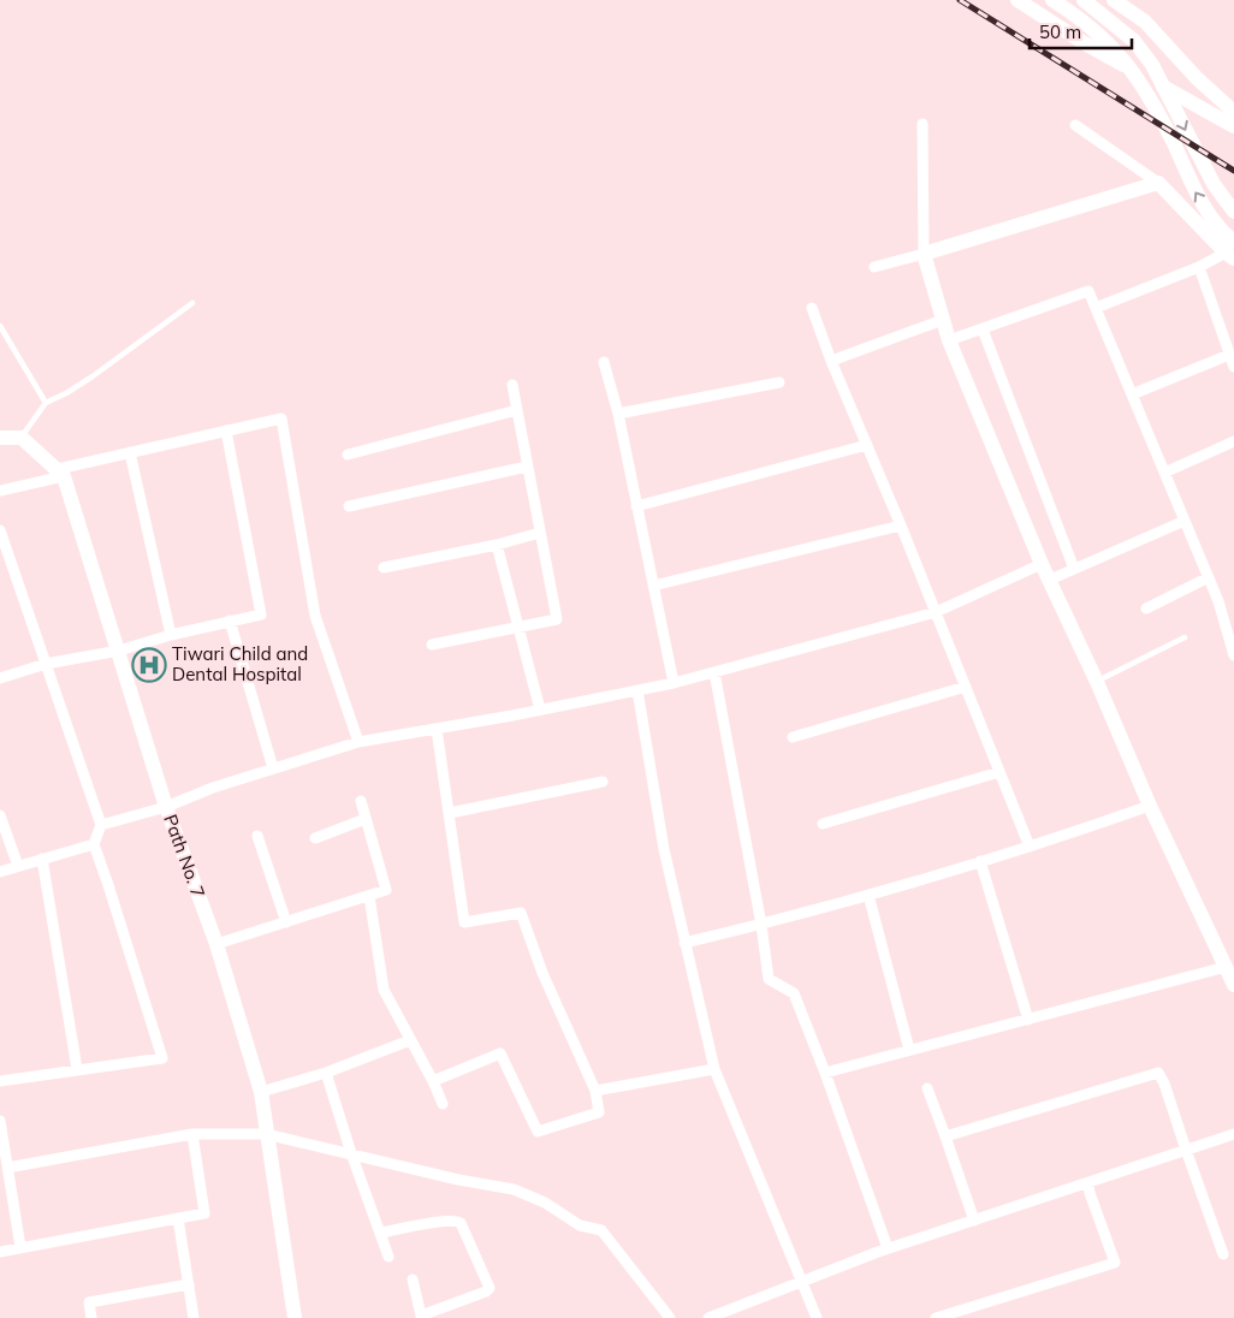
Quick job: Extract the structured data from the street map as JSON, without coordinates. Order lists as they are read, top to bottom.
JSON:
{
  "streets": {
    "street": ["Path No. 7"]
  },
  "places": {
    "hospital": ["Tiwari Child and Dental Hospital"]
  },
  "scale_bar": "50 m"
}
